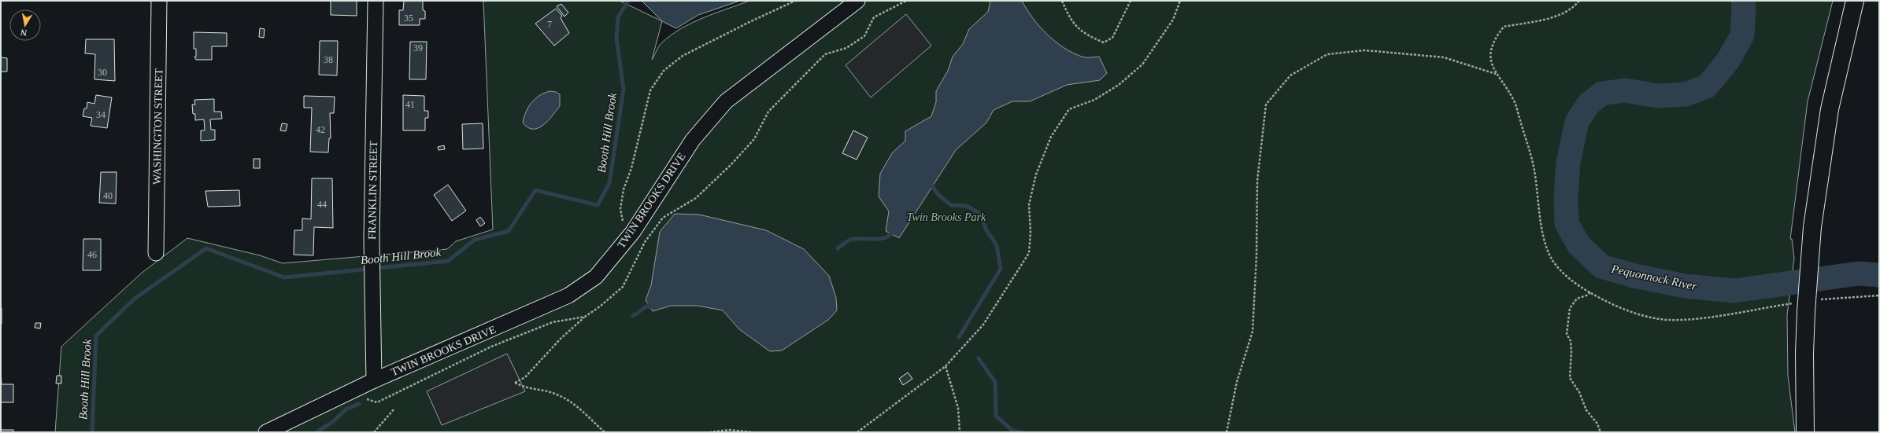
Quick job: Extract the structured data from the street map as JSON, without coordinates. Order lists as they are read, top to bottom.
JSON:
{
  "streets": {
    "street": ["WASHINGTON STREET", "FRANKLIN STREET", "TWIN BROOKS DRIVE"]
  },
  "crossings": [
    ["FRANKLIN STREET", "TWIN BROOKS DRIVE"]
  ],
  "water": ["Booth Hill Brook", "Pequonnock River"],
  "parks": ["Twin Brooks Park"],
  "house_numbers": [
    "35",
    "7",
    "39",
    "38",
    "30",
    "41",
    "34",
    "42",
    "40",
    "44",
    "46"
  ],
  "north": "bottom"
}
